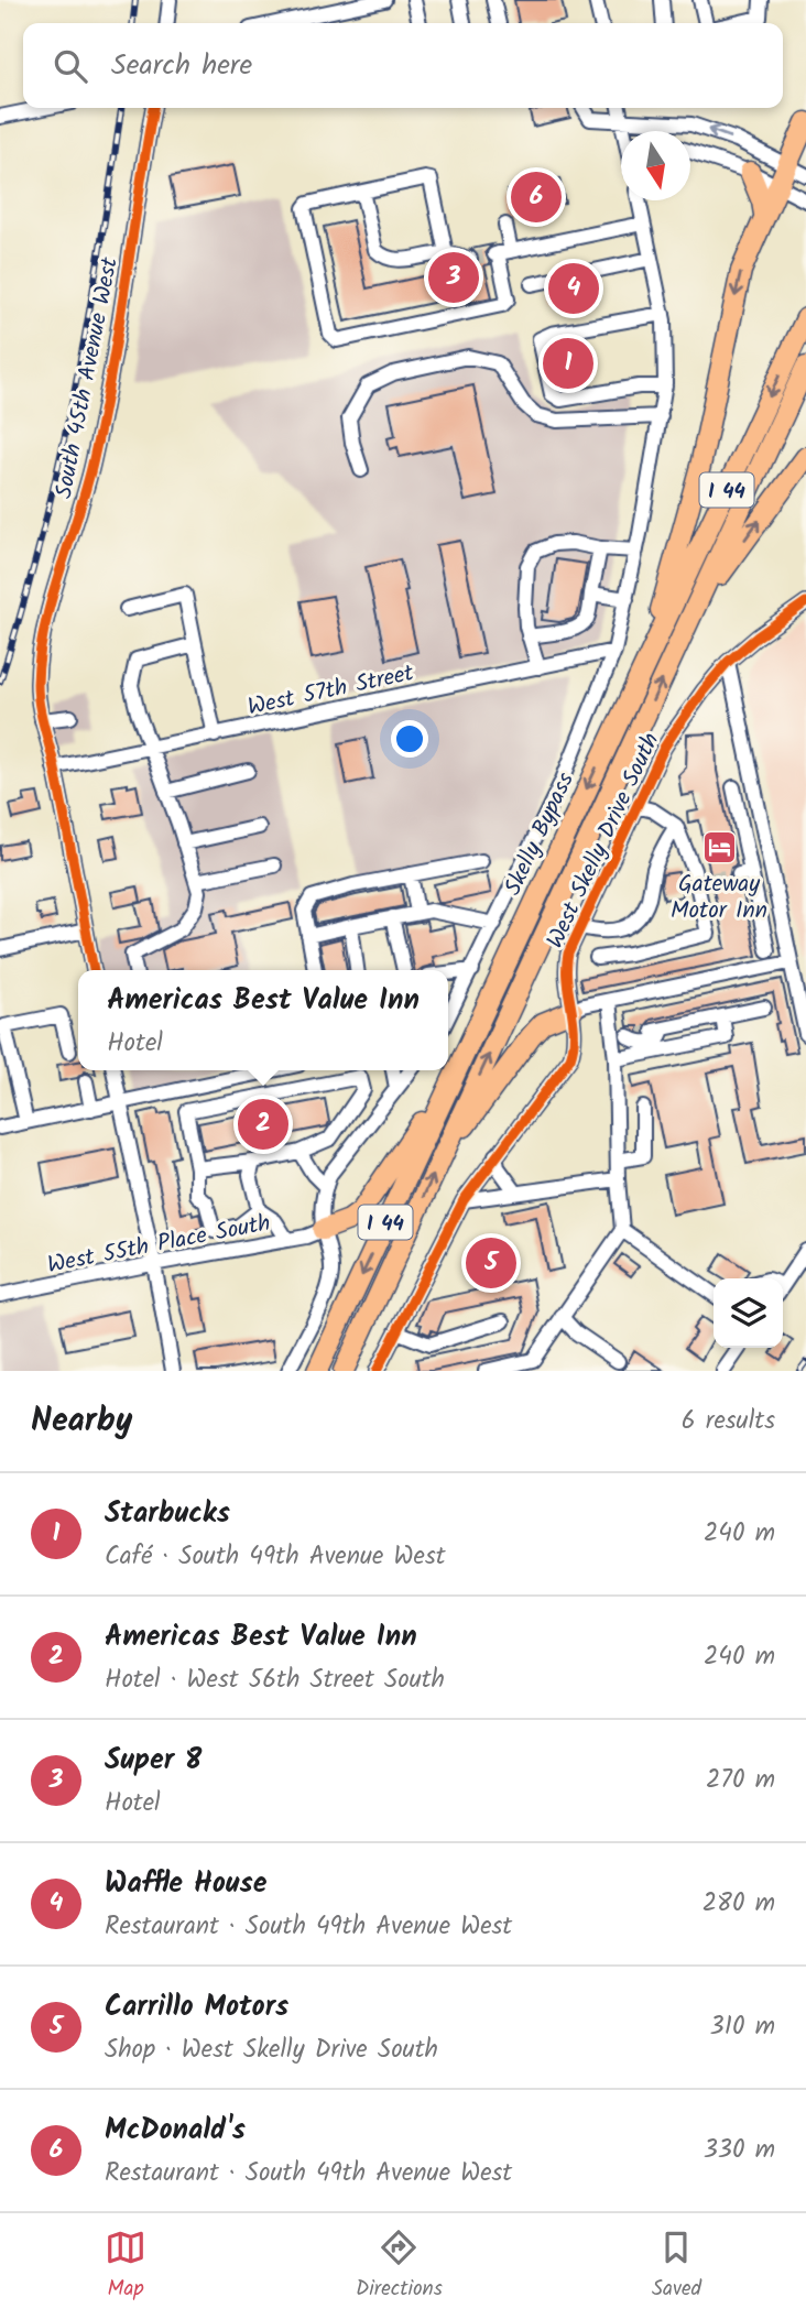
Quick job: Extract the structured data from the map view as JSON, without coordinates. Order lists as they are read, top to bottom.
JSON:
{
  "streets": {
    "highway": ["I 44", "Skelly Bypass"],
    "street": [
      "South 45th Avenue West",
      "West 57th Street",
      "West Skelly Drive South",
      "West 55th Place South"
    ]
  },
  "crossings": [
    ["South 45th Avenue West", "West 57th Street"]
  ],
  "places": {
    "hotel": ["Gateway Motor Inn"]
  },
  "north": "bottom",
  "page": {
    "search": "Search here",
    "pins": [
      "6",
      "3",
      "4",
      "1",
      "2",
      "5"
    ],
    "popup": ["Americas Best Value Inn", "Hotel"],
    "heading": ["Nearby", "6 results"],
    "list": [
      {
        "mark": "1",
        "name": "Starbucks",
        "note": "Café · South 49th Avenue West",
        "value": "240 m"
      },
      {
        "mark": "2",
        "name": "Americas Best Value Inn",
        "note": "Hotel · West 56th Street South",
        "value": "240 m"
      },
      {
        "mark": "3",
        "name": "Super 8",
        "note": "Hotel",
        "value": "270 m"
      },
      {
        "mark": "4",
        "name": "Waffle House",
        "note": "Restaurant · South 49th Avenue West",
        "value": "280 m"
      },
      {
        "mark": "5",
        "name": "Carrillo Motors",
        "note": "Shop · West Skelly Drive South",
        "value": "310 m"
      },
      {
        "mark": "6",
        "name": "McDonald's",
        "note": "Restaurant · South 49th Avenue West",
        "value": "330 m"
      }
    ],
    "nav": ["Map", "Directions", "Saved"]
  }
}
